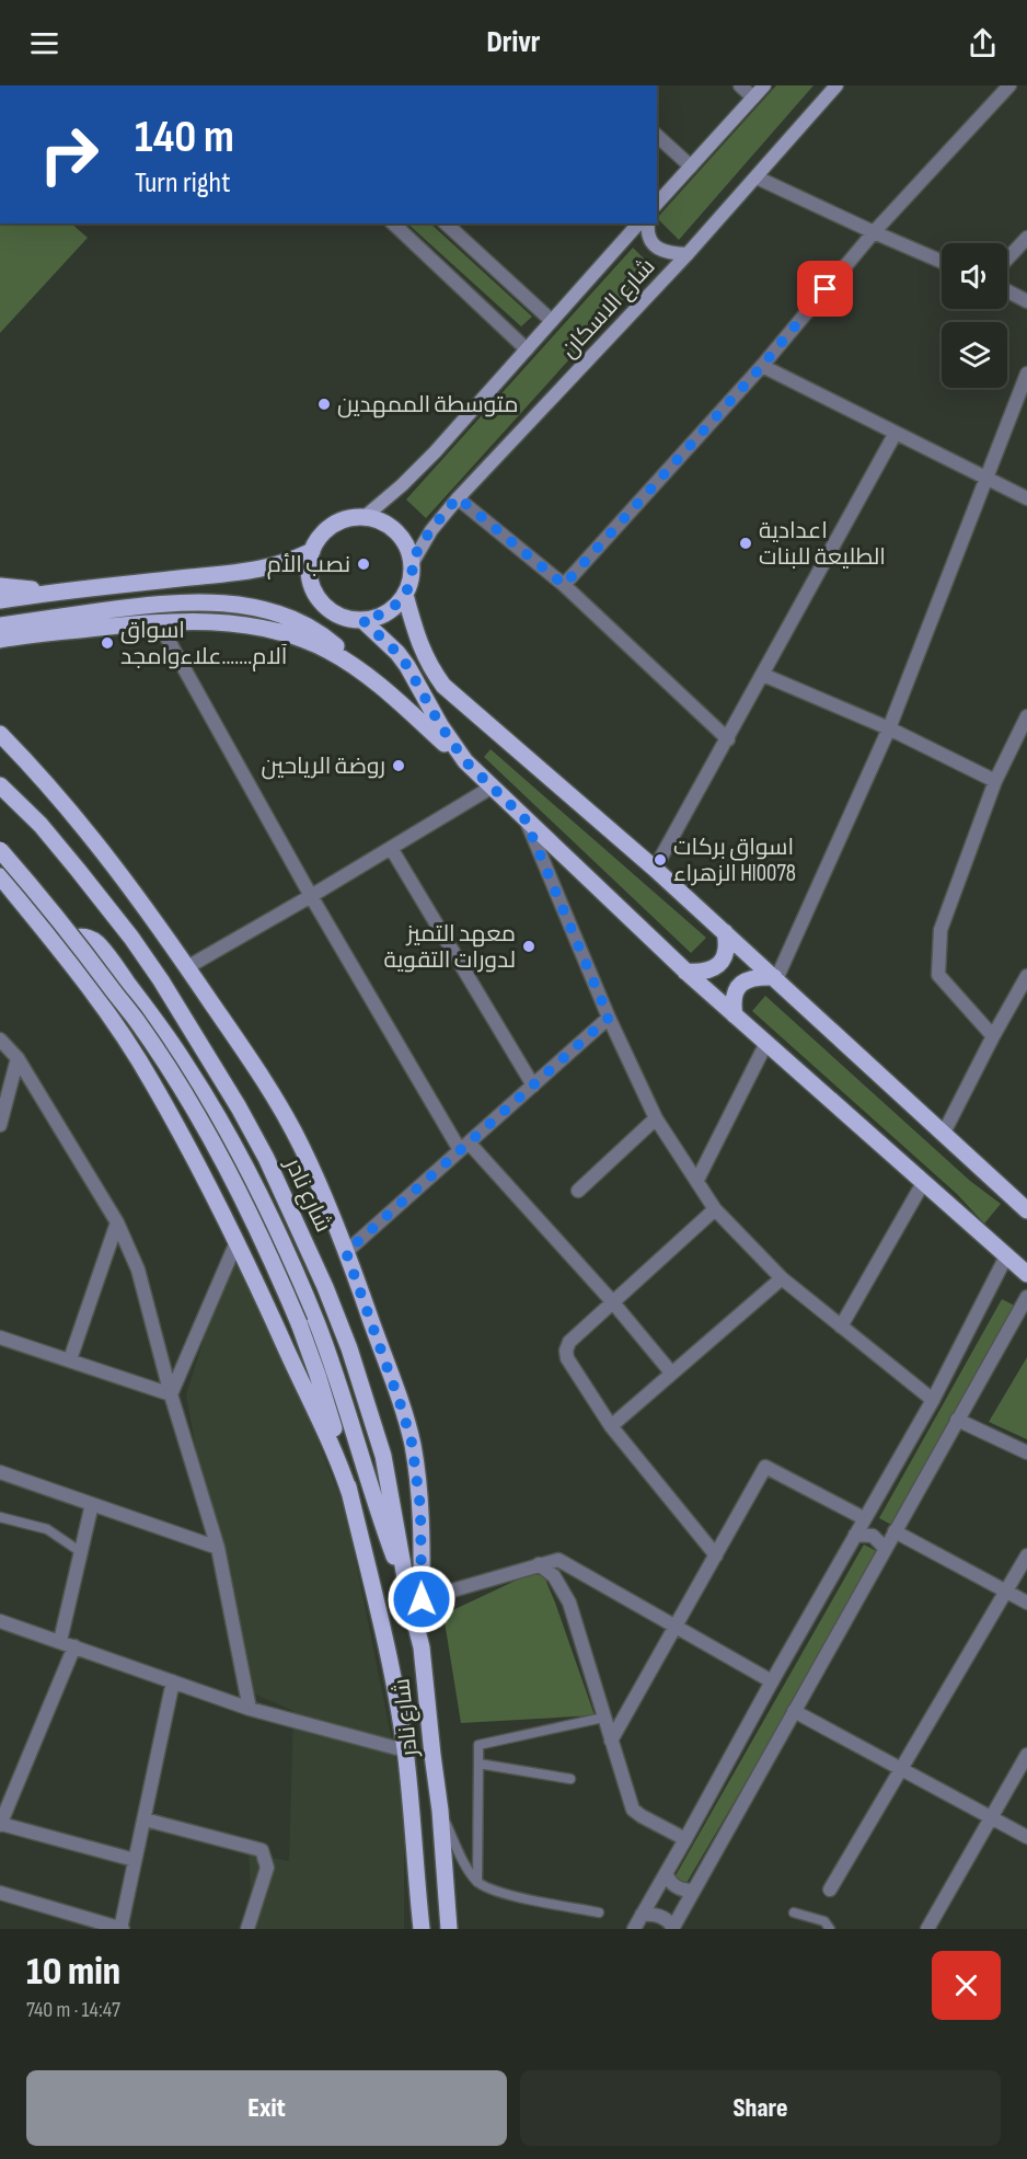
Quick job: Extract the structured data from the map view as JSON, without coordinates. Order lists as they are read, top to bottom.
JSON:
{
  "streets": {
    "main road": ["شارع الاسكان", "شارع نادر"]
  },
  "places": [
    "متوسطة الممهدين",
    "اعدادية الطليعة للبنات",
    "نصب الأم",
    "اسواق آلام.......علاءوامجد",
    "روضة الرياحين",
    "اسواق بركات الزهراء Hl0078",
    "معهد التميز لدورات التقوية"
  ],
  "page": {
    "header": "Drivr",
    "turn": ["140 m", "Turn right"],
    "heading": ["10 min", "740 m · 14:47"],
    "buttons": ["Exit", "Share"]
  }
}
